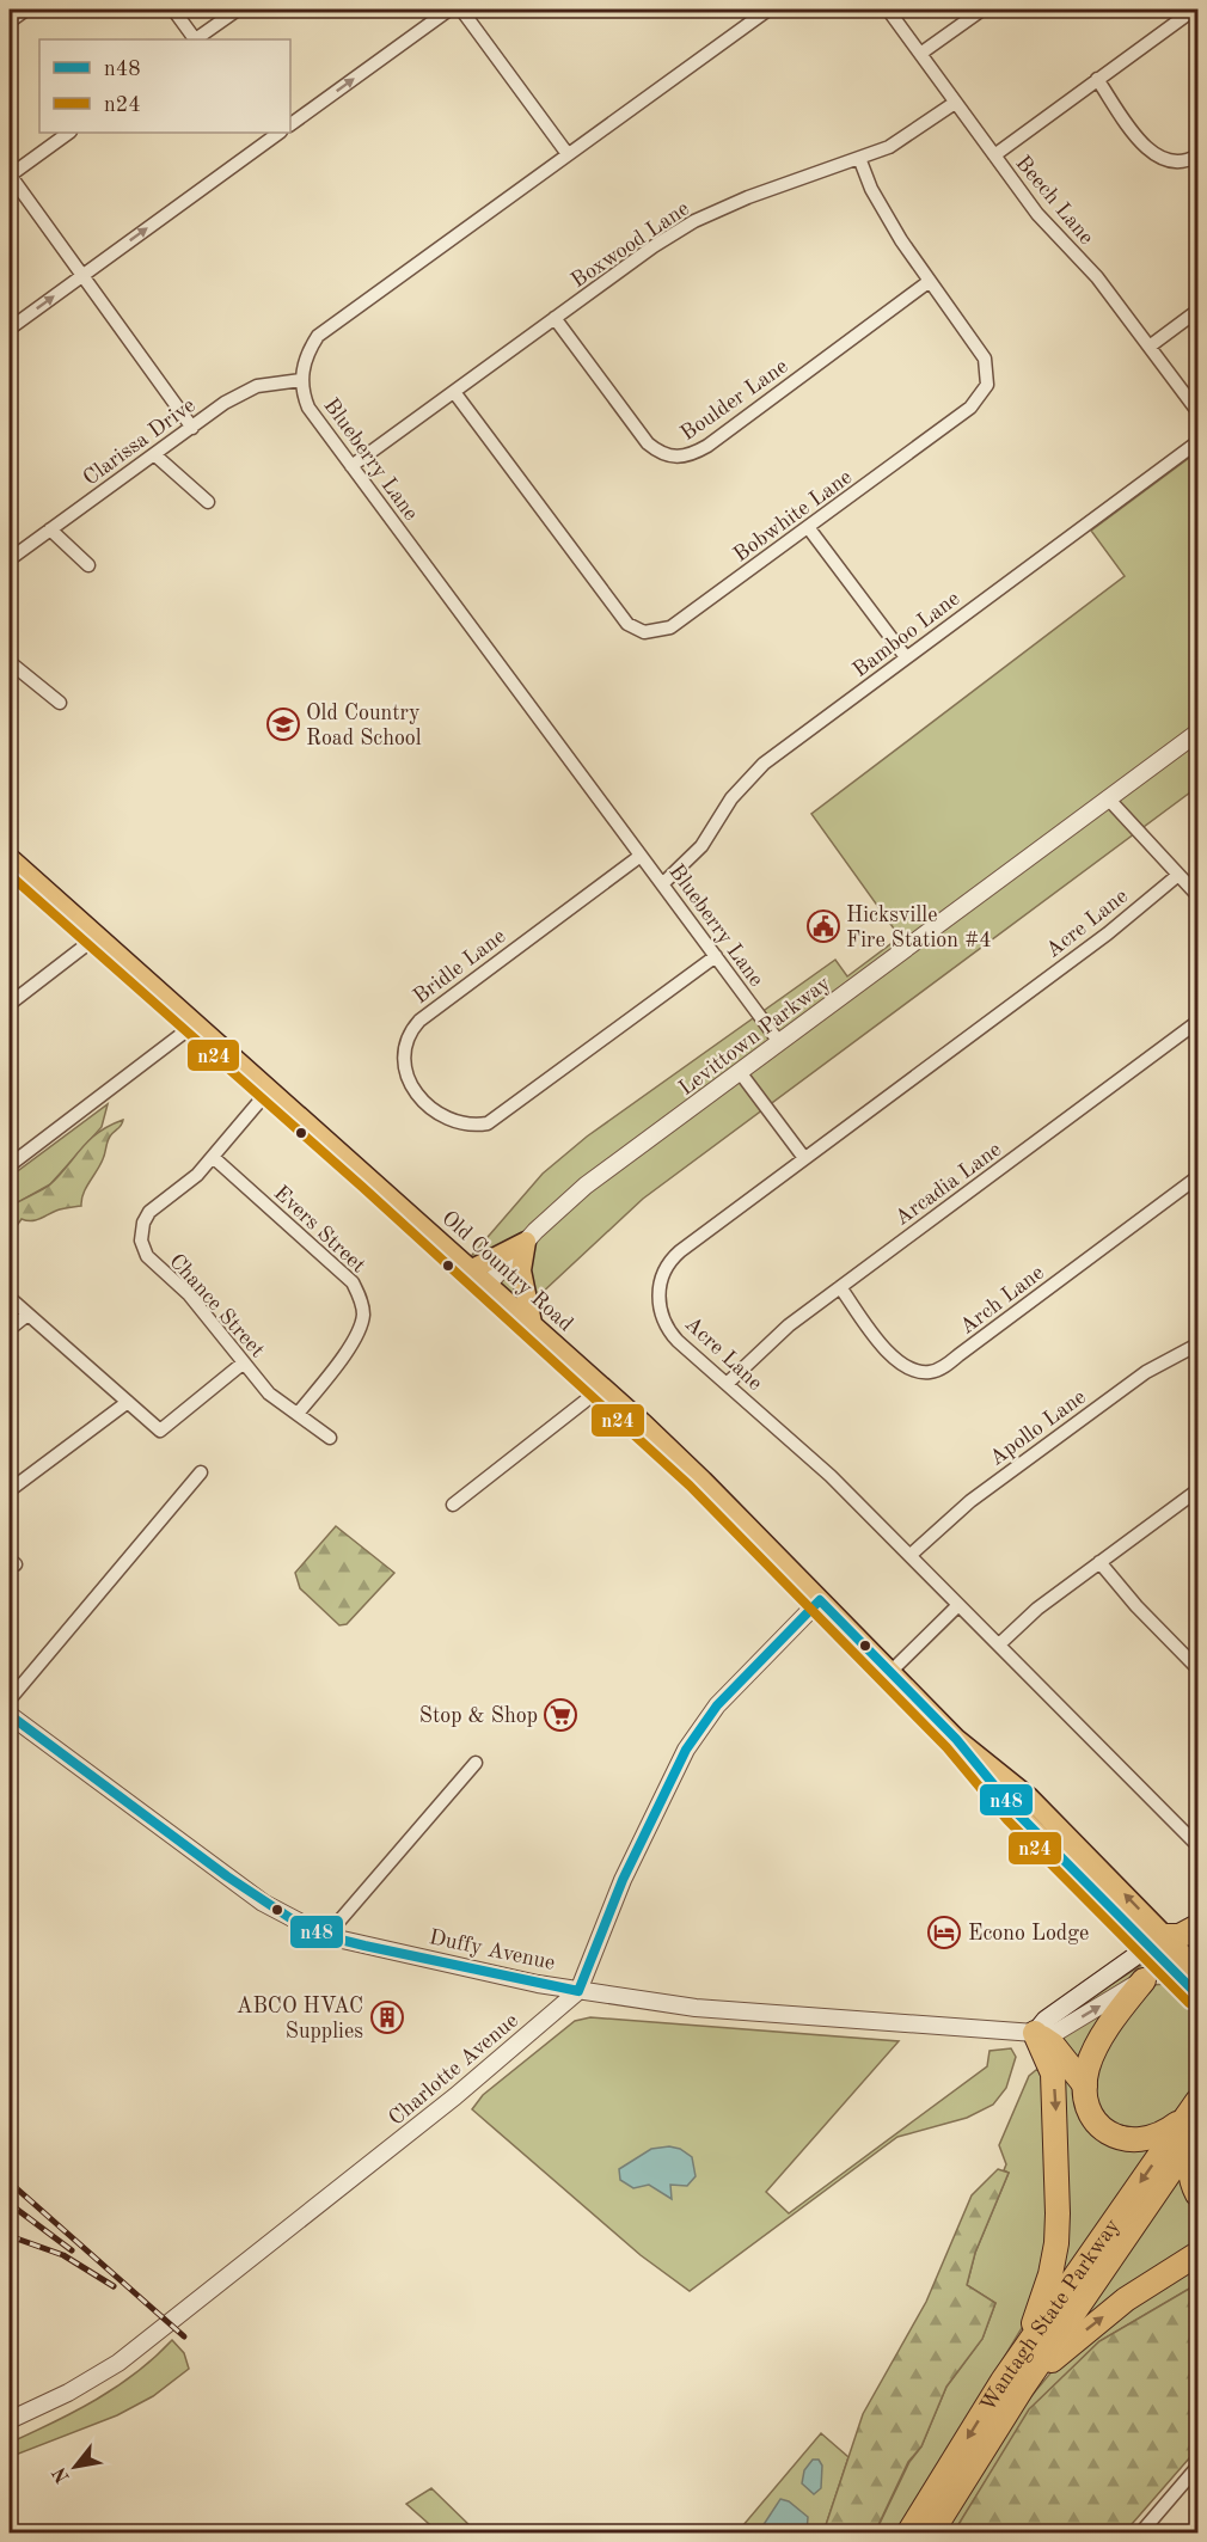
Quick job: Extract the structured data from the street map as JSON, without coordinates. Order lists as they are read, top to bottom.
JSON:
{
  "streets": {
    "highway": ["Wantagh State Parkway"],
    "main road": ["Old Country Road", "Duffy Avenue"],
    "street": [
      "Beech Lane",
      "Boxwood Lane",
      "Boulder Lane",
      "Clarissa Drive",
      "Blueberry Lane",
      "Bobwhite Lane",
      "Bamboo Lane",
      "Acre Lane",
      "Bridle Lane",
      "Levittown Parkway",
      "Arcadia Lane",
      "Evers Street",
      "Arch Lane",
      "Chance Street",
      "Apollo Lane",
      "Charlotte Avenue"
    ]
  },
  "crossings": [
    ["Beech Lane", "Boxwood Lane"],
    ["Boxwood Lane", "Boulder Lane"],
    ["Boxwood Lane", "Blueberry Lane"],
    ["Boxwood Lane", "Bobwhite Lane"],
    ["Boulder Lane", "Bobwhite Lane"],
    ["Clarissa Drive", "Blueberry Lane"],
    ["Blueberry Lane", "Bamboo Lane"],
    ["Blueberry Lane", "Bridle Lane"],
    ["Blueberry Lane", "Levittown Parkway"],
    ["Acre Lane", "Arcadia Lane"],
    ["Acre Lane", "Apollo Lane"],
    ["Levittown Parkway", "Old Country Road"],
    ["Arcadia Lane", "Arch Lane"],
    ["Evers Street", "Chance Street"],
    ["Old Country Road", "Chance Street"],
    ["Old Country Road", "Duffy Avenue"],
    ["Old Country Road", "Charlotte Avenue"],
    ["Duffy Avenue", "Charlotte Avenue"]
  ],
  "places": {
    "school or university": ["Old Country Road School"],
    "public building": ["Hicksville Fire Station #4"],
    "supermarket": ["Stop & Shop"],
    "hotel": ["Econo Lodge"],
    "building": ["ABCO HVAC Supplies"]
  },
  "lines": ["transit line n24", "transit line n48"],
  "legend": ["n48", "n24"],
  "north": "bottom left"
}
